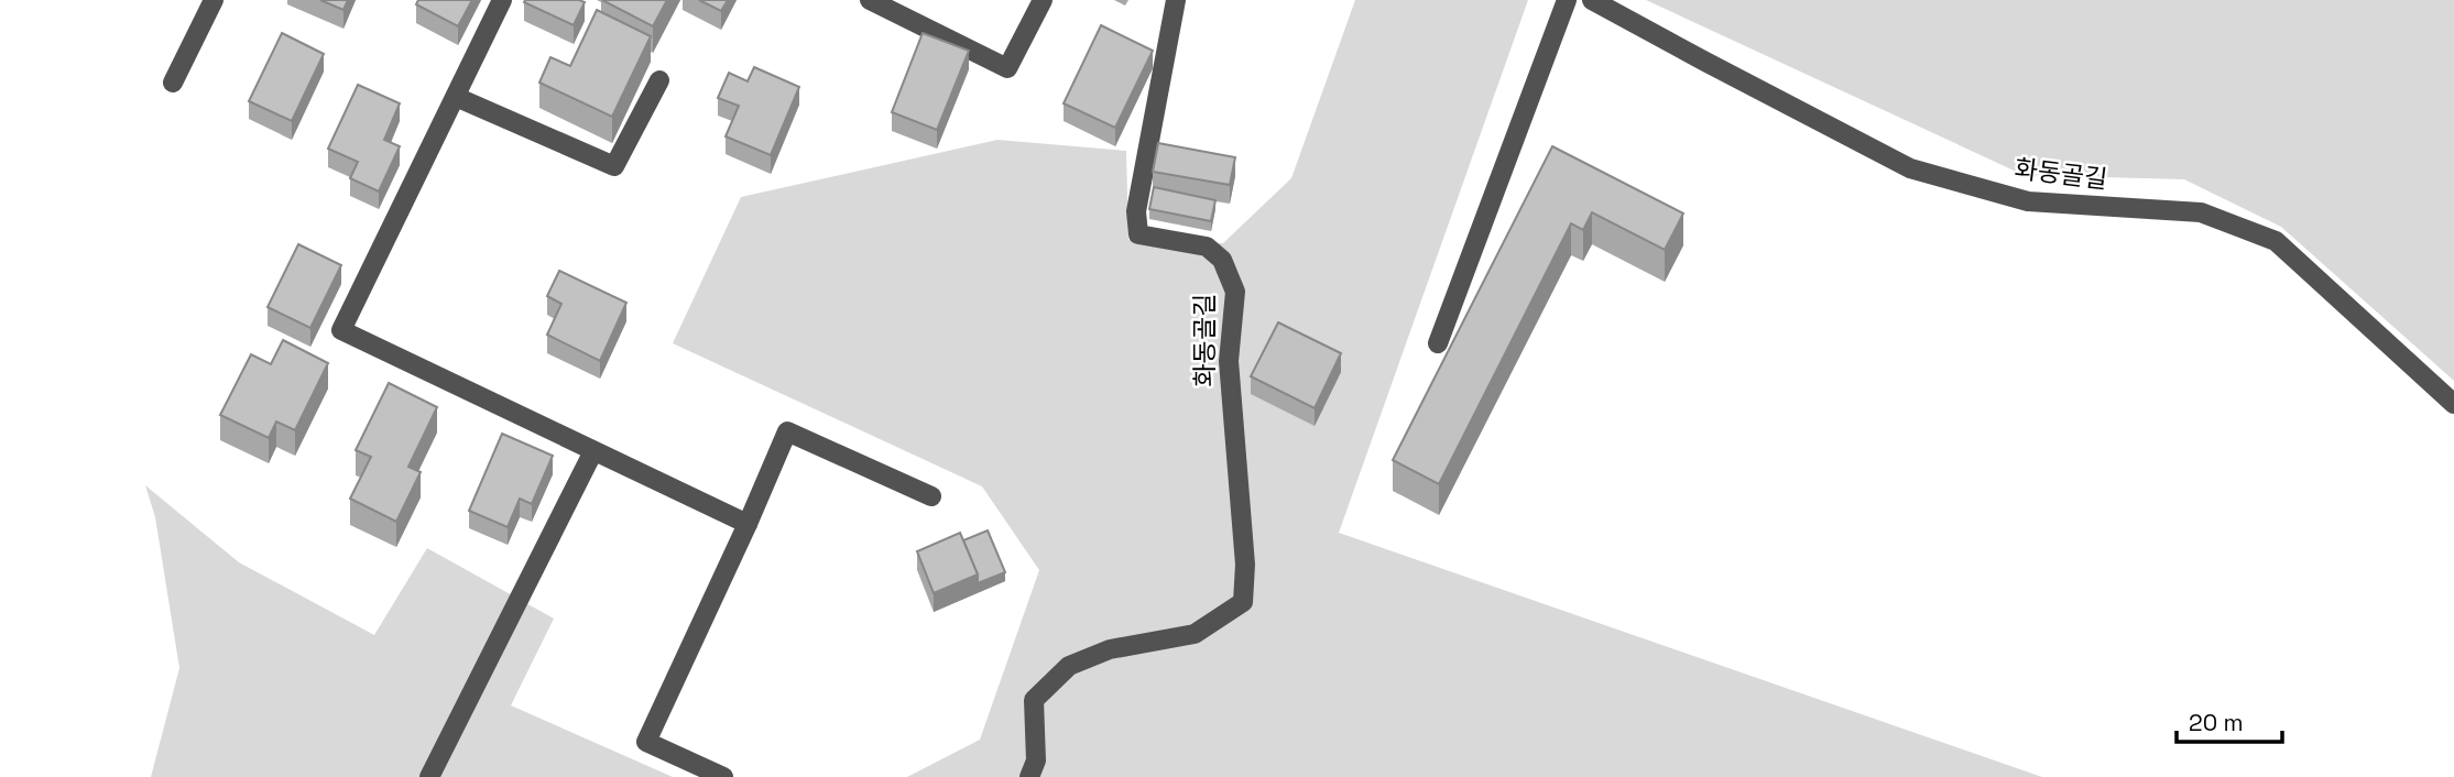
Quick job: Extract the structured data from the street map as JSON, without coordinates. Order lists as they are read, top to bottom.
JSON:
{
  "streets": {
    "street": ["화동골길"]
  },
  "scale_bar": "20 m"
}
